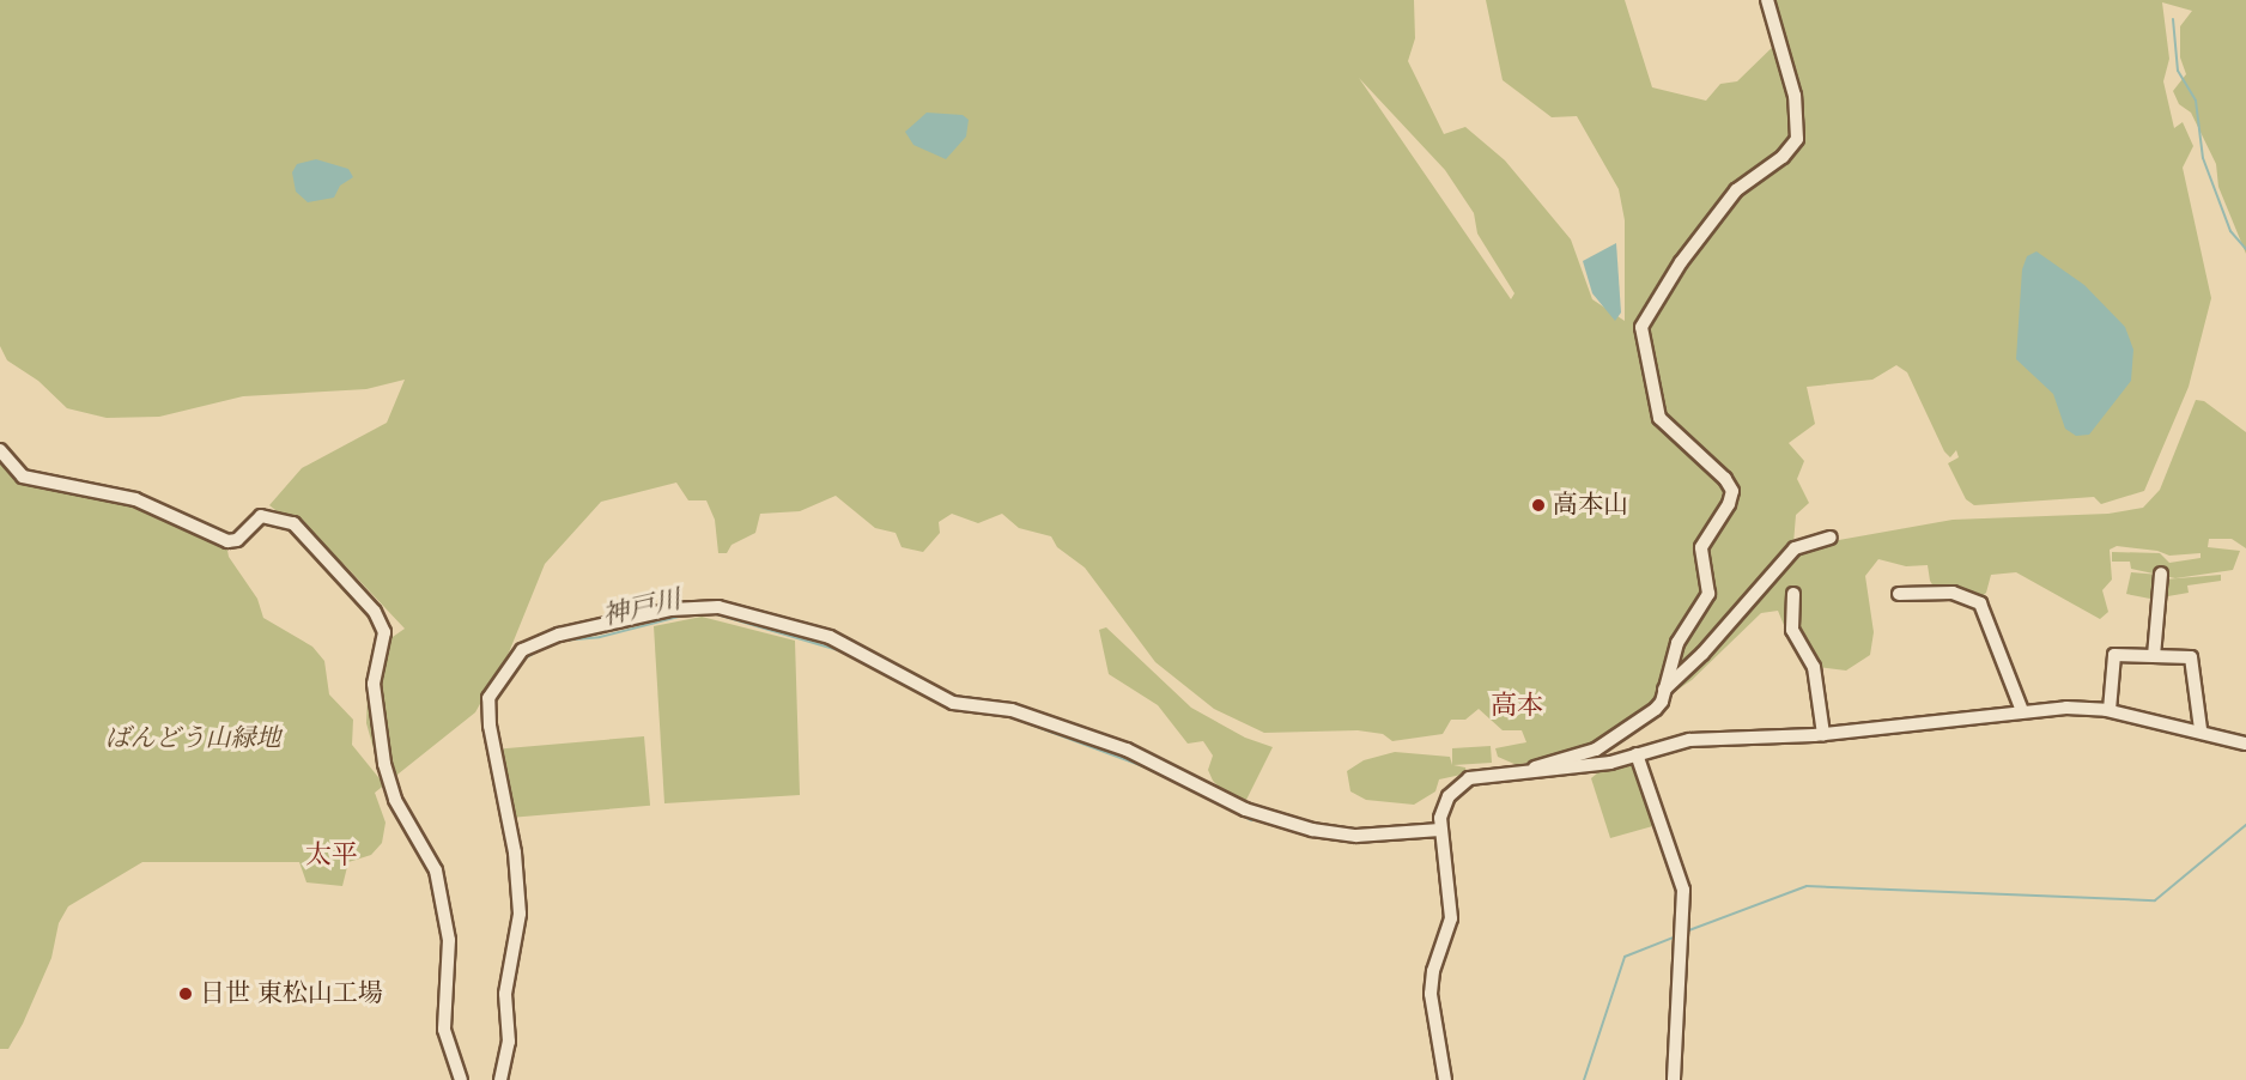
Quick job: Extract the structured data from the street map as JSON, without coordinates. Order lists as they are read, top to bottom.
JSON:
{
  "districts": ["高本", "太平"],
  "water": ["神戸川"],
  "parks": ["ばんどう山緑地"],
  "places": ["高本山", "日世 東松山工場"]
}
